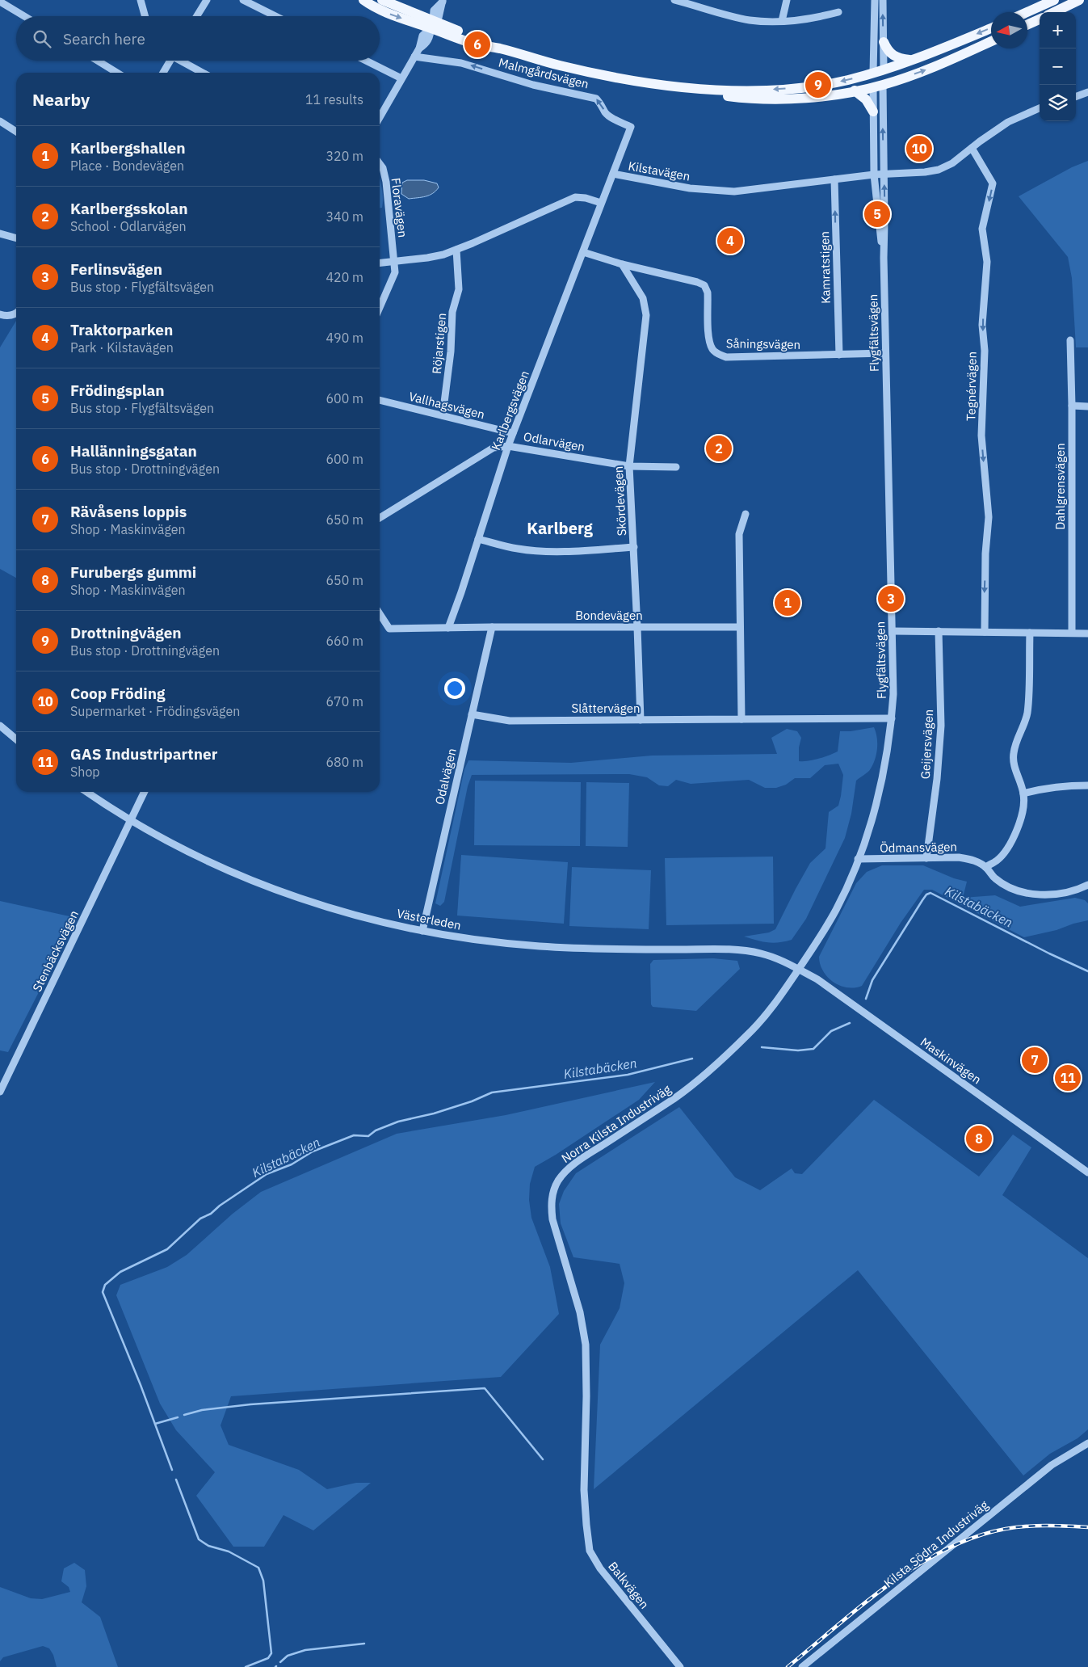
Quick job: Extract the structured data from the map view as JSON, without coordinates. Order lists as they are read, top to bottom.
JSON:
{
  "streets": {
    "street": [
      "Malmgårdsvägen",
      "Kilstavägen",
      "Floravägen",
      "Kamratstigen",
      "Flygfältsvägen",
      "Röjarstigen",
      "Såningsvägen",
      "Tegnérvägen",
      "Vallhagsvägen",
      "Karlbergsvägen",
      "Odlarvägen",
      "Dahlgrensvägen",
      "Skördevägen",
      "Bondevägen",
      "Slåttervägen",
      "Geijersvägen",
      "Odalvägen",
      "Ödmansvägen",
      "Västerleden",
      "Stenbäcksvägen",
      "Maskinvägen",
      "Norra Kilsta Industriväg",
      "Kilsta Södra Industriväg",
      "Balkvägen"
    ]
  },
  "crossings": [
    ["Malmgårdsvägen", "Kilstavägen"],
    ["Kilstavägen", "Kamratstigen"],
    ["Kilstavägen", "Flygfältsvägen"],
    ["Kilstavägen", "Tegnérvägen"],
    ["Kilstavägen", "Karlbergsvägen"],
    ["Kamratstigen", "Såningsvägen"],
    ["Flygfältsvägen", "Såningsvägen"],
    ["Flygfältsvägen", "Slåttervägen"],
    ["Flygfältsvägen", "Ödmansvägen"],
    ["Flygfältsvägen", "Västerleden"],
    ["Flygfältsvägen", "Maskinvägen"],
    ["Flygfältsvägen", "Norra Kilsta Industriväg"],
    ["Röjarstigen", "Vallhagsvägen"],
    ["Såningsvägen", "Karlbergsvägen"],
    ["Såningsvägen", "Skördevägen"],
    ["Vallhagsvägen", "Karlbergsvägen"],
    ["Karlbergsvägen", "Odlarvägen"],
    ["Karlbergsvägen", "Bondevägen"],
    ["Odlarvägen", "Skördevägen"],
    ["Skördevägen", "Bondevägen"],
    ["Skördevägen", "Slåttervägen"],
    ["Bondevägen", "Odalvägen"],
    ["Slåttervägen", "Odalvägen"],
    ["Geijersvägen", "Ödmansvägen"],
    ["Odalvägen", "Västerleden"],
    ["Västerleden", "Stenbäcksvägen"],
    ["Västerleden", "Maskinvägen"],
    ["Västerleden", "Norra Kilsta Industriväg"],
    ["Maskinvägen", "Norra Kilsta Industriväg"],
    ["Norra Kilsta Industriväg", "Balkvägen"]
  ],
  "one_way": ["Malmgårdsvägen", "Kamratstigen", "Tegnérvägen"],
  "districts": ["Karlberg"],
  "water": ["Kilstabäcken"],
  "north": "left",
  "page": {
    "map_buttons": ["+", "−"],
    "search": "Search here",
    "pins": [
      "6",
      "9",
      "10",
      "5",
      "4",
      "2",
      "3",
      "1",
      "7",
      "11",
      "8"
    ],
    "heading": ["Nearby", "11 results"],
    "list": [
      {
        "mark": "1",
        "name": "Karlbergshallen",
        "note": "Place · Bondevägen",
        "value": "320 m"
      },
      {
        "mark": "2",
        "name": "Karlbergsskolan",
        "note": "School · Odlarvägen",
        "value": "340 m"
      },
      {
        "mark": "3",
        "name": "Ferlinsvägen",
        "note": "Bus stop · Flygfältsvägen",
        "value": "420 m"
      },
      {
        "mark": "4",
        "name": "Traktorparken",
        "note": "Park · Kilstavägen",
        "value": "490 m"
      },
      {
        "mark": "5",
        "name": "Frödingsplan",
        "note": "Bus stop · Flygfältsvägen",
        "value": "600 m"
      },
      {
        "mark": "6",
        "name": "Hallänningsgatan",
        "note": "Bus stop · Drottningvägen",
        "value": "600 m"
      },
      {
        "mark": "7",
        "name": "Rävåsens loppis",
        "note": "Shop · Maskinvägen",
        "value": "650 m"
      },
      {
        "mark": "8",
        "name": "Furubergs gummi",
        "note": "Shop · Maskinvägen",
        "value": "650 m"
      },
      {
        "mark": "9",
        "name": "Drottningvägen",
        "note": "Bus stop · Drottningvägen",
        "value": "660 m"
      },
      {
        "mark": "10",
        "name": "Coop Fröding",
        "note": "Supermarket · Frödingsvägen",
        "value": "670 m"
      },
      {
        "mark": "11",
        "name": "GAS Industripartner",
        "note": "Shop",
        "value": "680 m"
      }
    ]
  }
}
